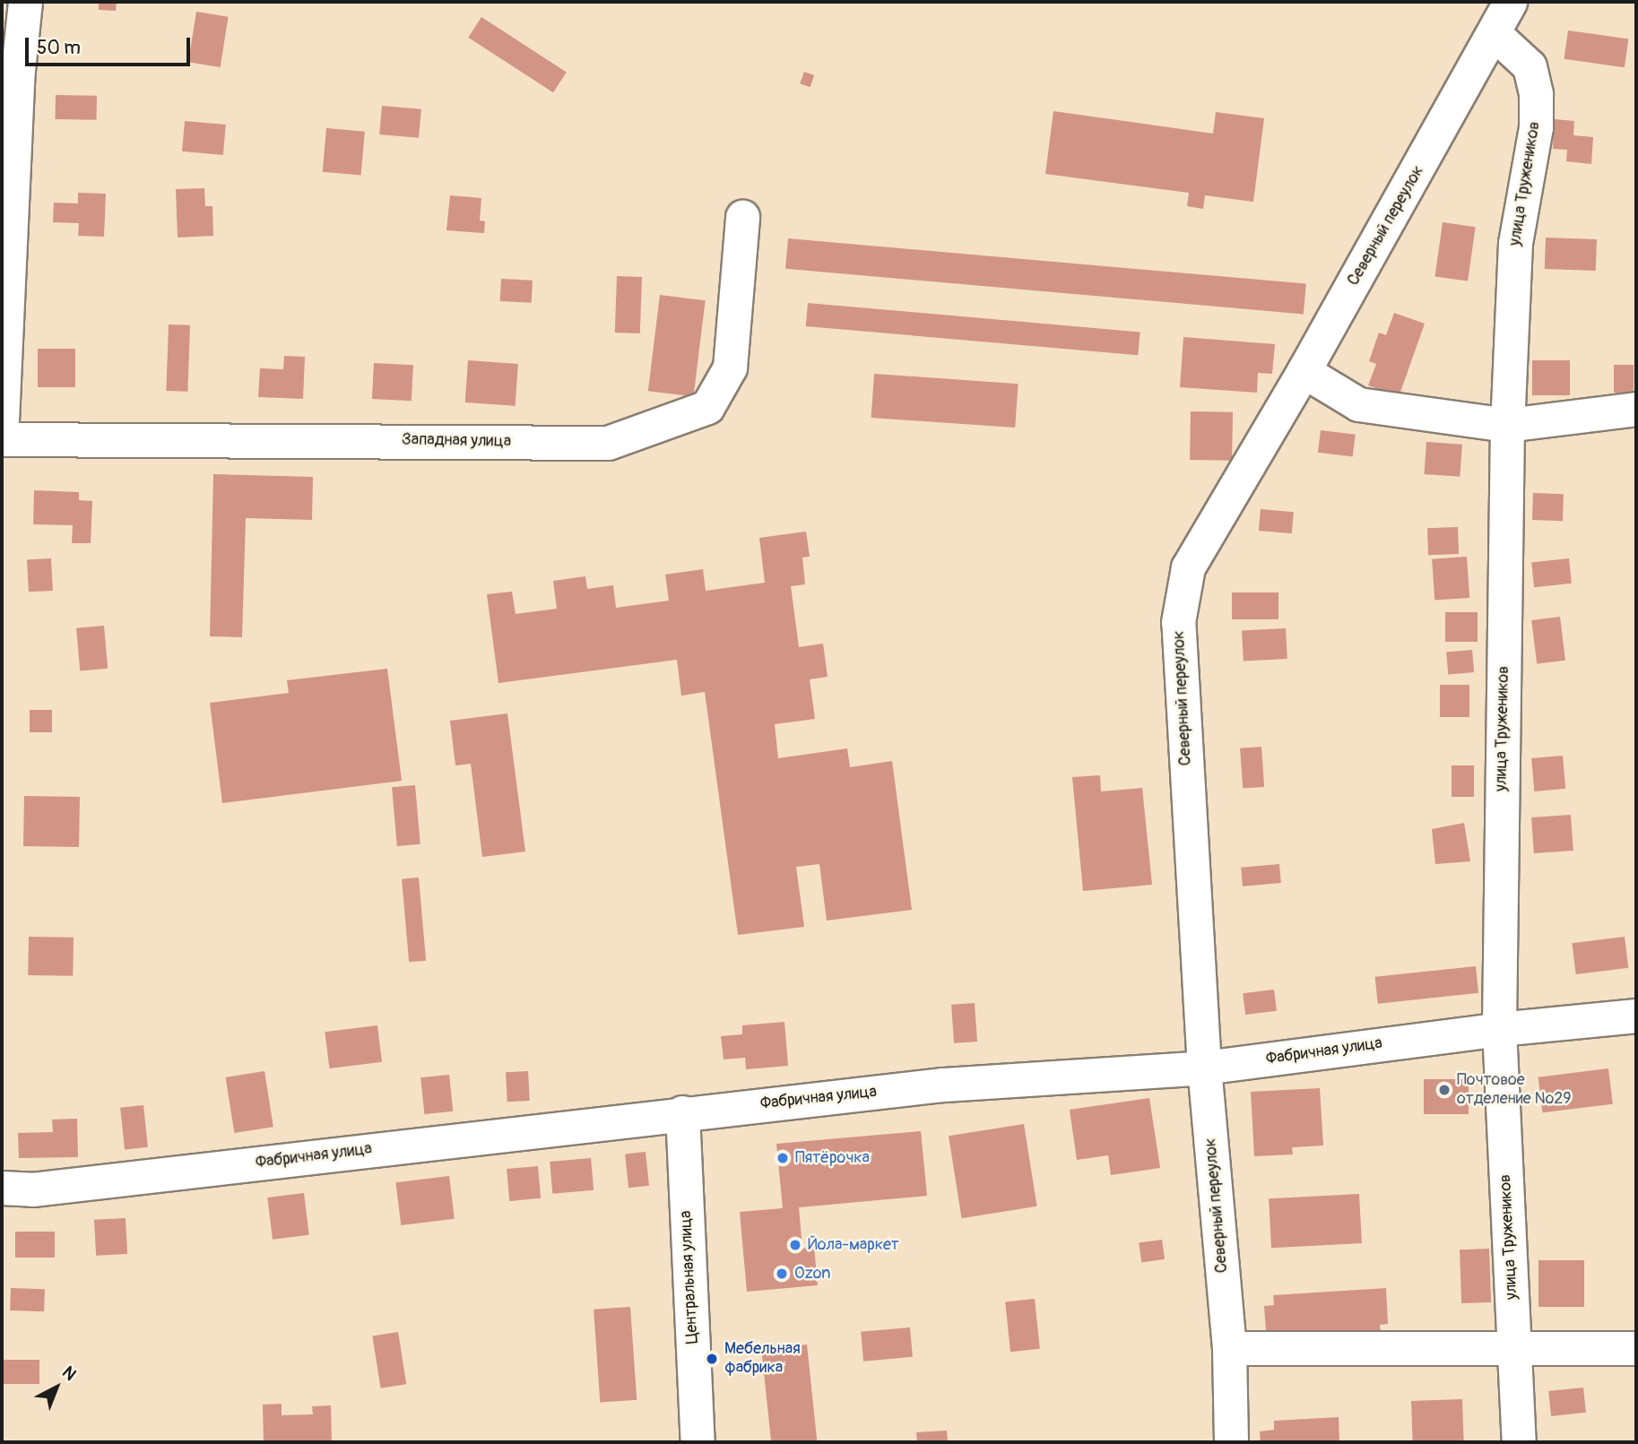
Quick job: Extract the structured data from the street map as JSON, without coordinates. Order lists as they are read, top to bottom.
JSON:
{
  "streets": {
    "street": [
      "улица Тружеников",
      "Северный переулок",
      "Западная улица",
      "Фабричная улица",
      "Центральная улица"
    ]
  },
  "crossings": [
    ["улица Тружеников", "Северный переулок"],
    ["улица Тружеников", "Фабричная улица"],
    ["Северный переулок", "Фабричная улица"],
    ["Фабричная улица", "Центральная улица"]
  ],
  "places": [
    "Почтовое отделение №29",
    "Пятёрочка",
    "Йола-маркет",
    "Ozon",
    "Мебельная фабрика"
  ],
  "scale_bar": "50 m",
  "north": "top right"
}
